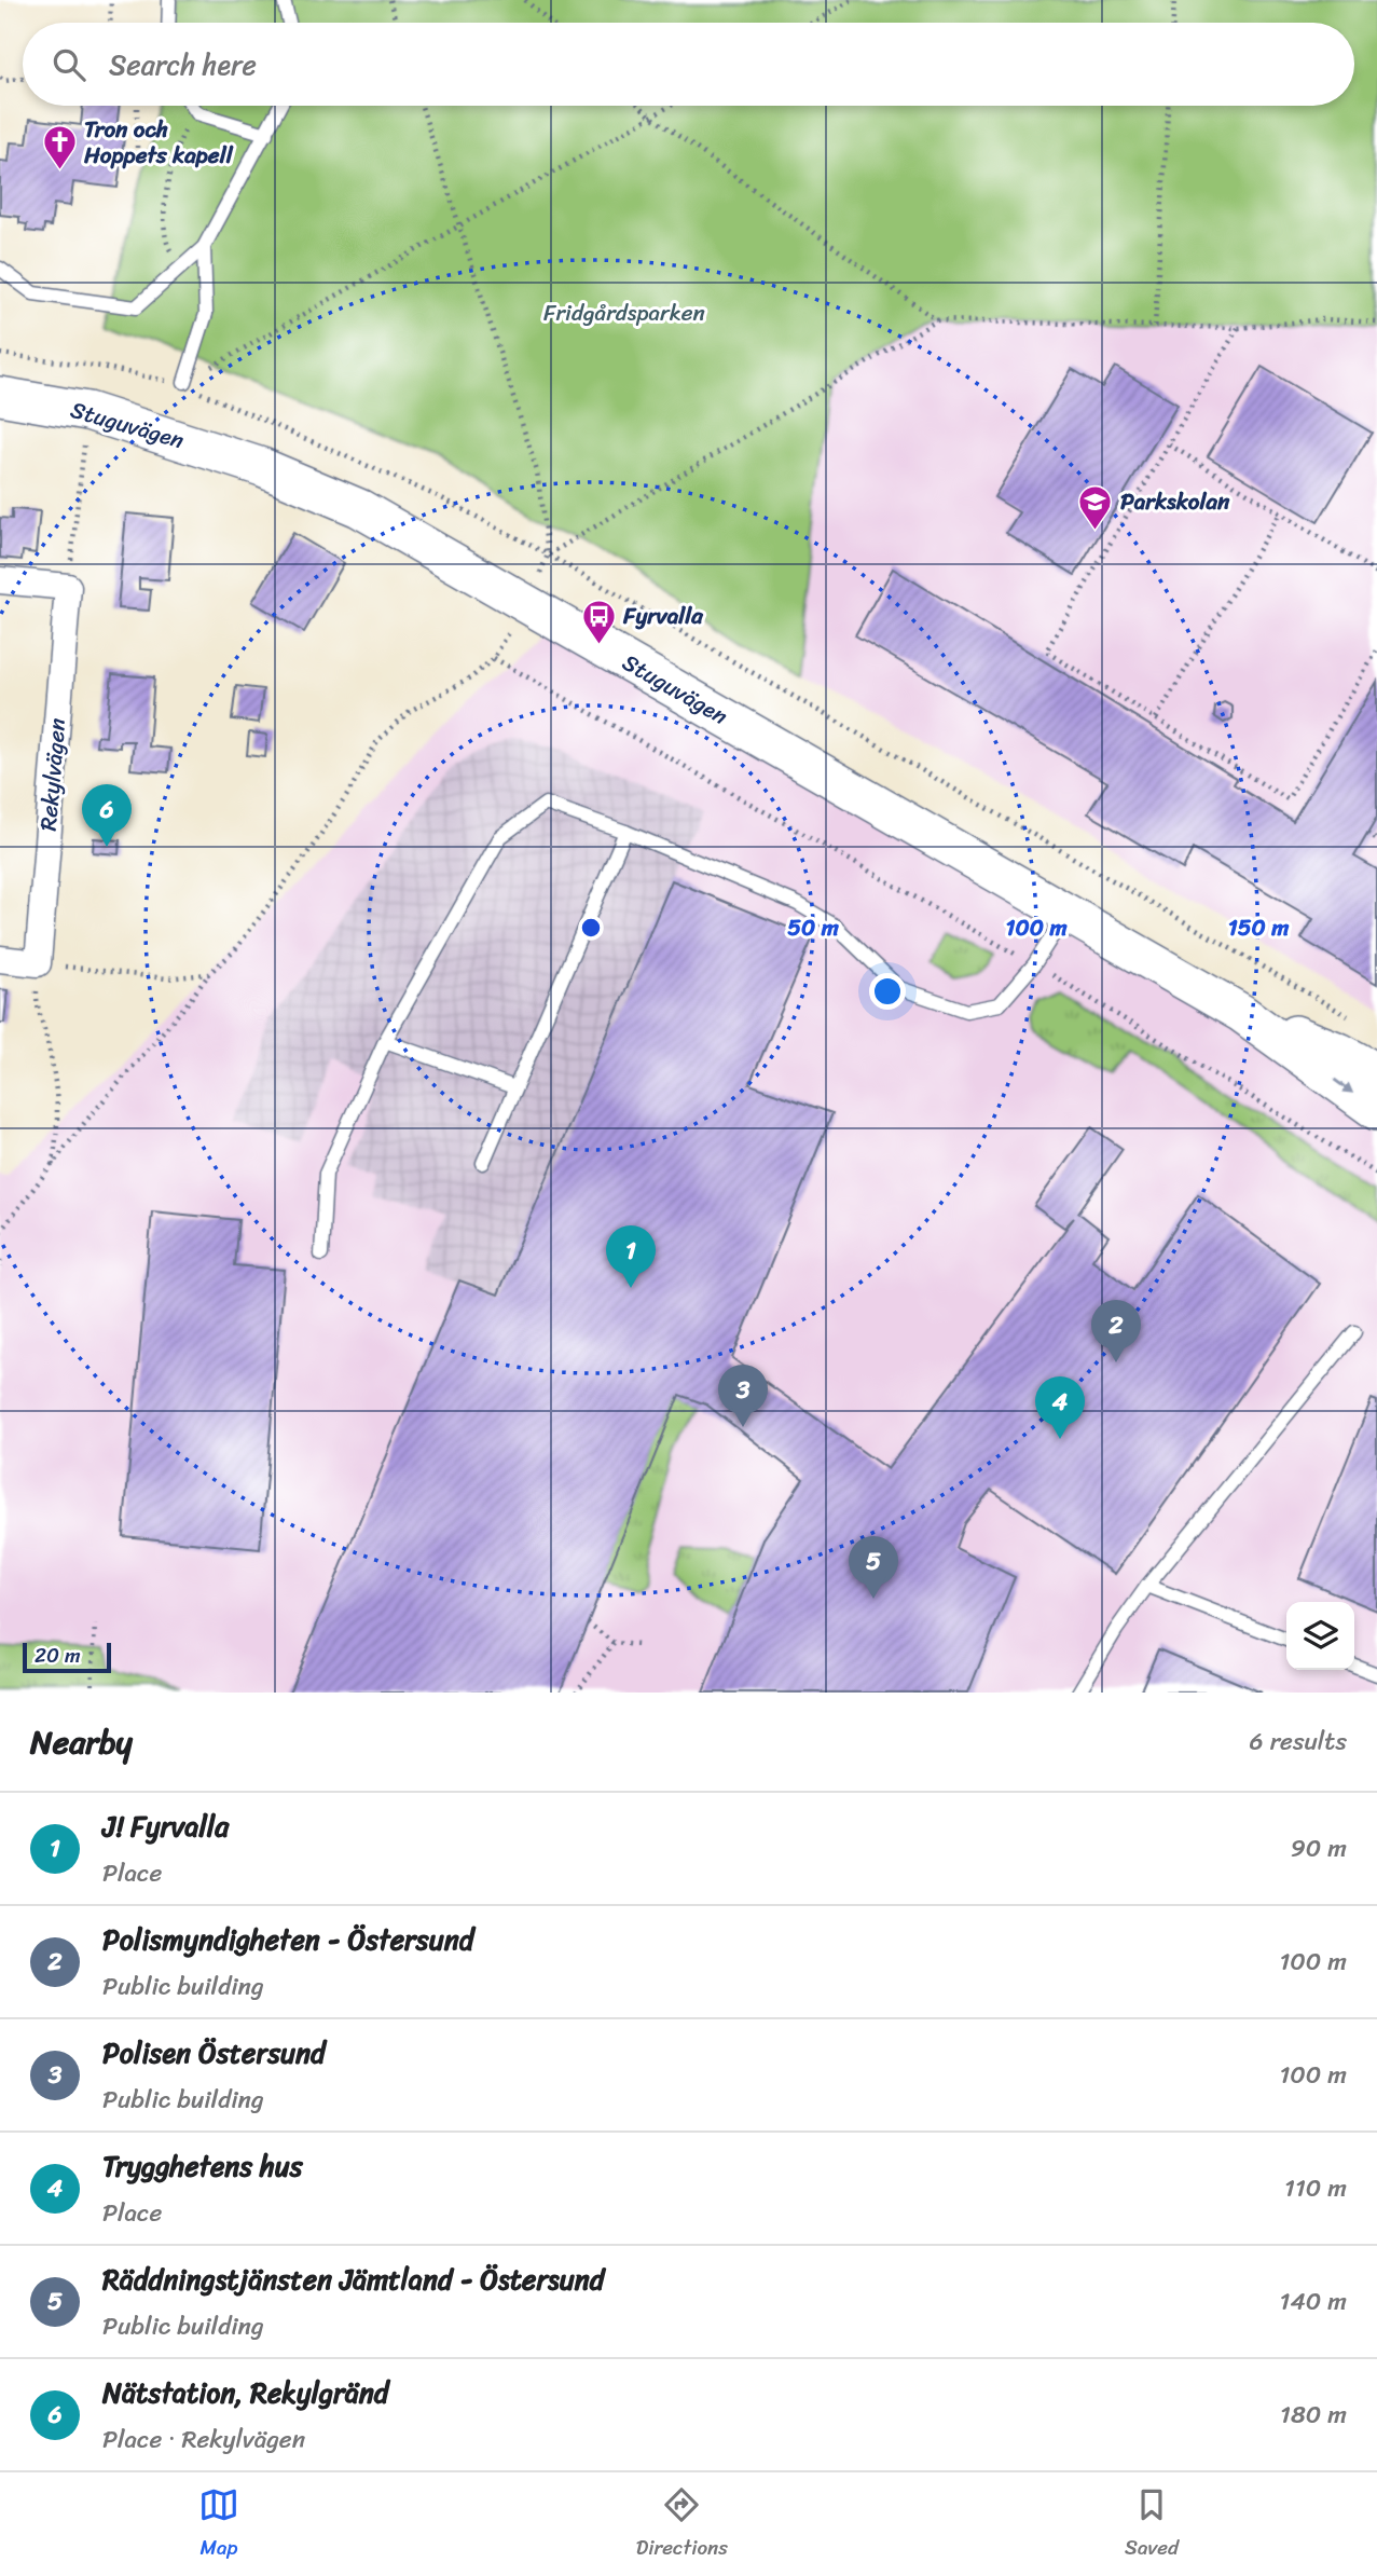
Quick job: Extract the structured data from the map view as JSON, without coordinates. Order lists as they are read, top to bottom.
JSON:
{
  "streets": {
    "main road": ["Stuguvägen"],
    "street": ["Rekylvägen"]
  },
  "parks": ["Fridgårdsparken"],
  "places": {
    "church": ["Tron och Hoppets kapell"],
    "school or university": ["Parkskolan"],
    "bus stop": ["Fyrvalla"]
  },
  "scale_bar": "20 m",
  "page": {
    "search": "Search here",
    "pins": [
      "6",
      "1",
      "2",
      "3",
      "4",
      "5"
    ],
    "scale": "20 m",
    "heading": ["Nearby", "6 results"],
    "list": [
      {
        "mark": "1",
        "name": "J! Fyrvalla",
        "note": "Place",
        "value": "90 m"
      },
      {
        "mark": "2",
        "name": "Polismyndigheten - Östersund",
        "note": "Public building",
        "value": "100 m"
      },
      {
        "mark": "3",
        "name": "Polisen Östersund",
        "note": "Public building",
        "value": "100 m"
      },
      {
        "mark": "4",
        "name": "Trygghetens hus",
        "note": "Place",
        "value": "110 m"
      },
      {
        "mark": "5",
        "name": "Räddningstjänsten Jämtland - Östersund",
        "note": "Public building",
        "value": "140 m"
      },
      {
        "mark": "6",
        "name": "Nätstation, Rekylgränd",
        "note": "Place · Rekylvägen",
        "value": "180 m"
      }
    ],
    "nav": ["Map", "Directions", "Saved"]
  },
  "rings": ["50 m", "100 m", "150 m"]
}
